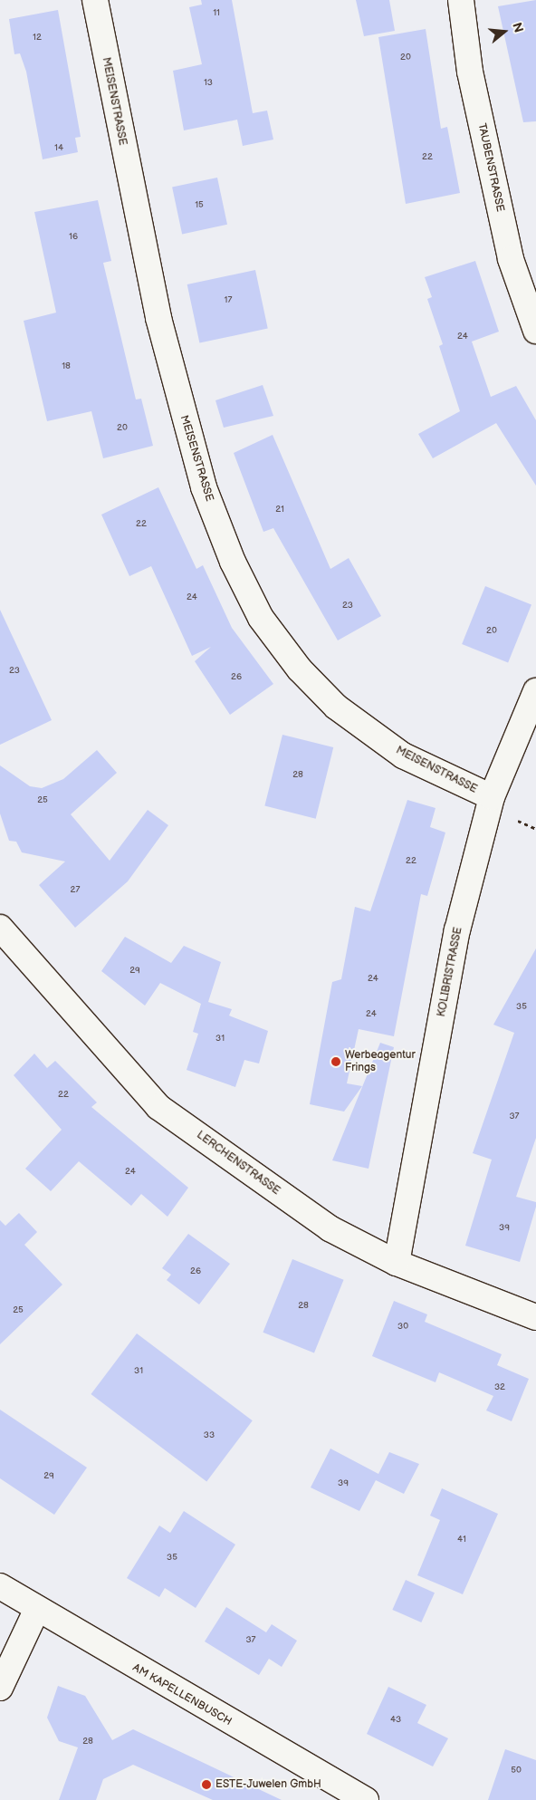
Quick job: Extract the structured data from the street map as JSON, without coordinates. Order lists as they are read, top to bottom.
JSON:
{
  "streets": {
    "street": [
      "MEISENSTRASSE",
      "TAUBENSTRASSE",
      "KOLIBRISTRASSE",
      "LERCHENSTRASSE",
      "AM KAPELLENBUSCH"
    ]
  },
  "crossings": [
    ["MEISENSTRASSE", "KOLIBRISTRASSE"],
    ["KOLIBRISTRASSE", "LERCHENSTRASSE"]
  ],
  "places": ["Werbeagentur Frings", "ESTE-Juwelen GmbH"],
  "house_numbers": [
    "11",
    "12",
    "20",
    "13",
    "14",
    "22",
    "15",
    "16",
    "17",
    "24",
    "18",
    "20",
    "21",
    "22",
    "24",
    "23",
    "20",
    "23",
    "26",
    "28",
    "25",
    "22",
    "27",
    "29",
    "24",
    "35",
    "24",
    "31",
    "22",
    "37",
    "24",
    "39",
    "26",
    "28",
    "25",
    "30",
    "31",
    "32",
    "33",
    "29",
    "39",
    "41",
    "35",
    "37",
    "43",
    "28",
    "50"
  ],
  "north": "right"
}
